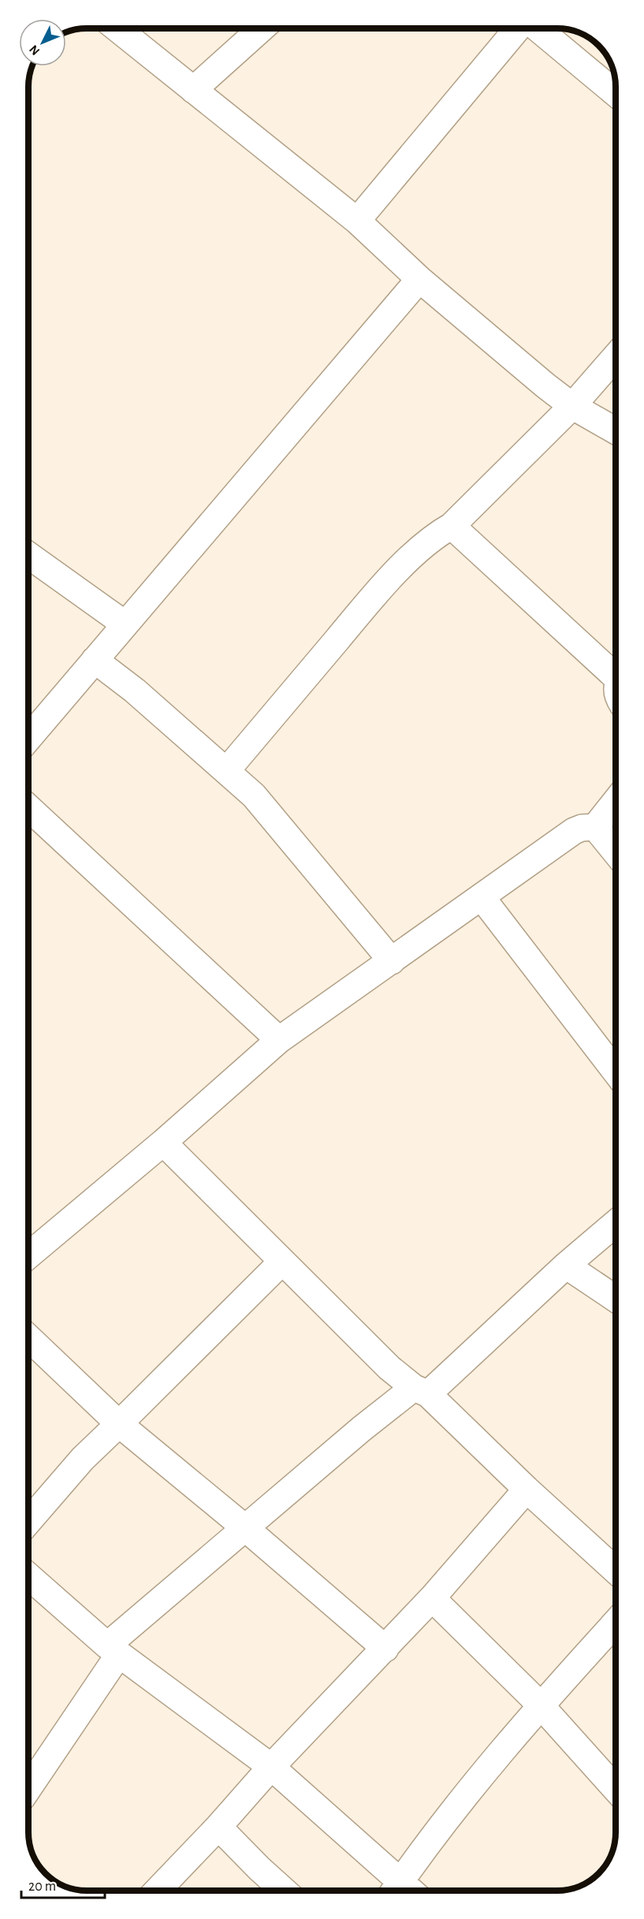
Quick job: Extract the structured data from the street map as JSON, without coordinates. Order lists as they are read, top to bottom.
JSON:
{
  "scale_bar": "20 m",
  "north": "bottom left"
}
